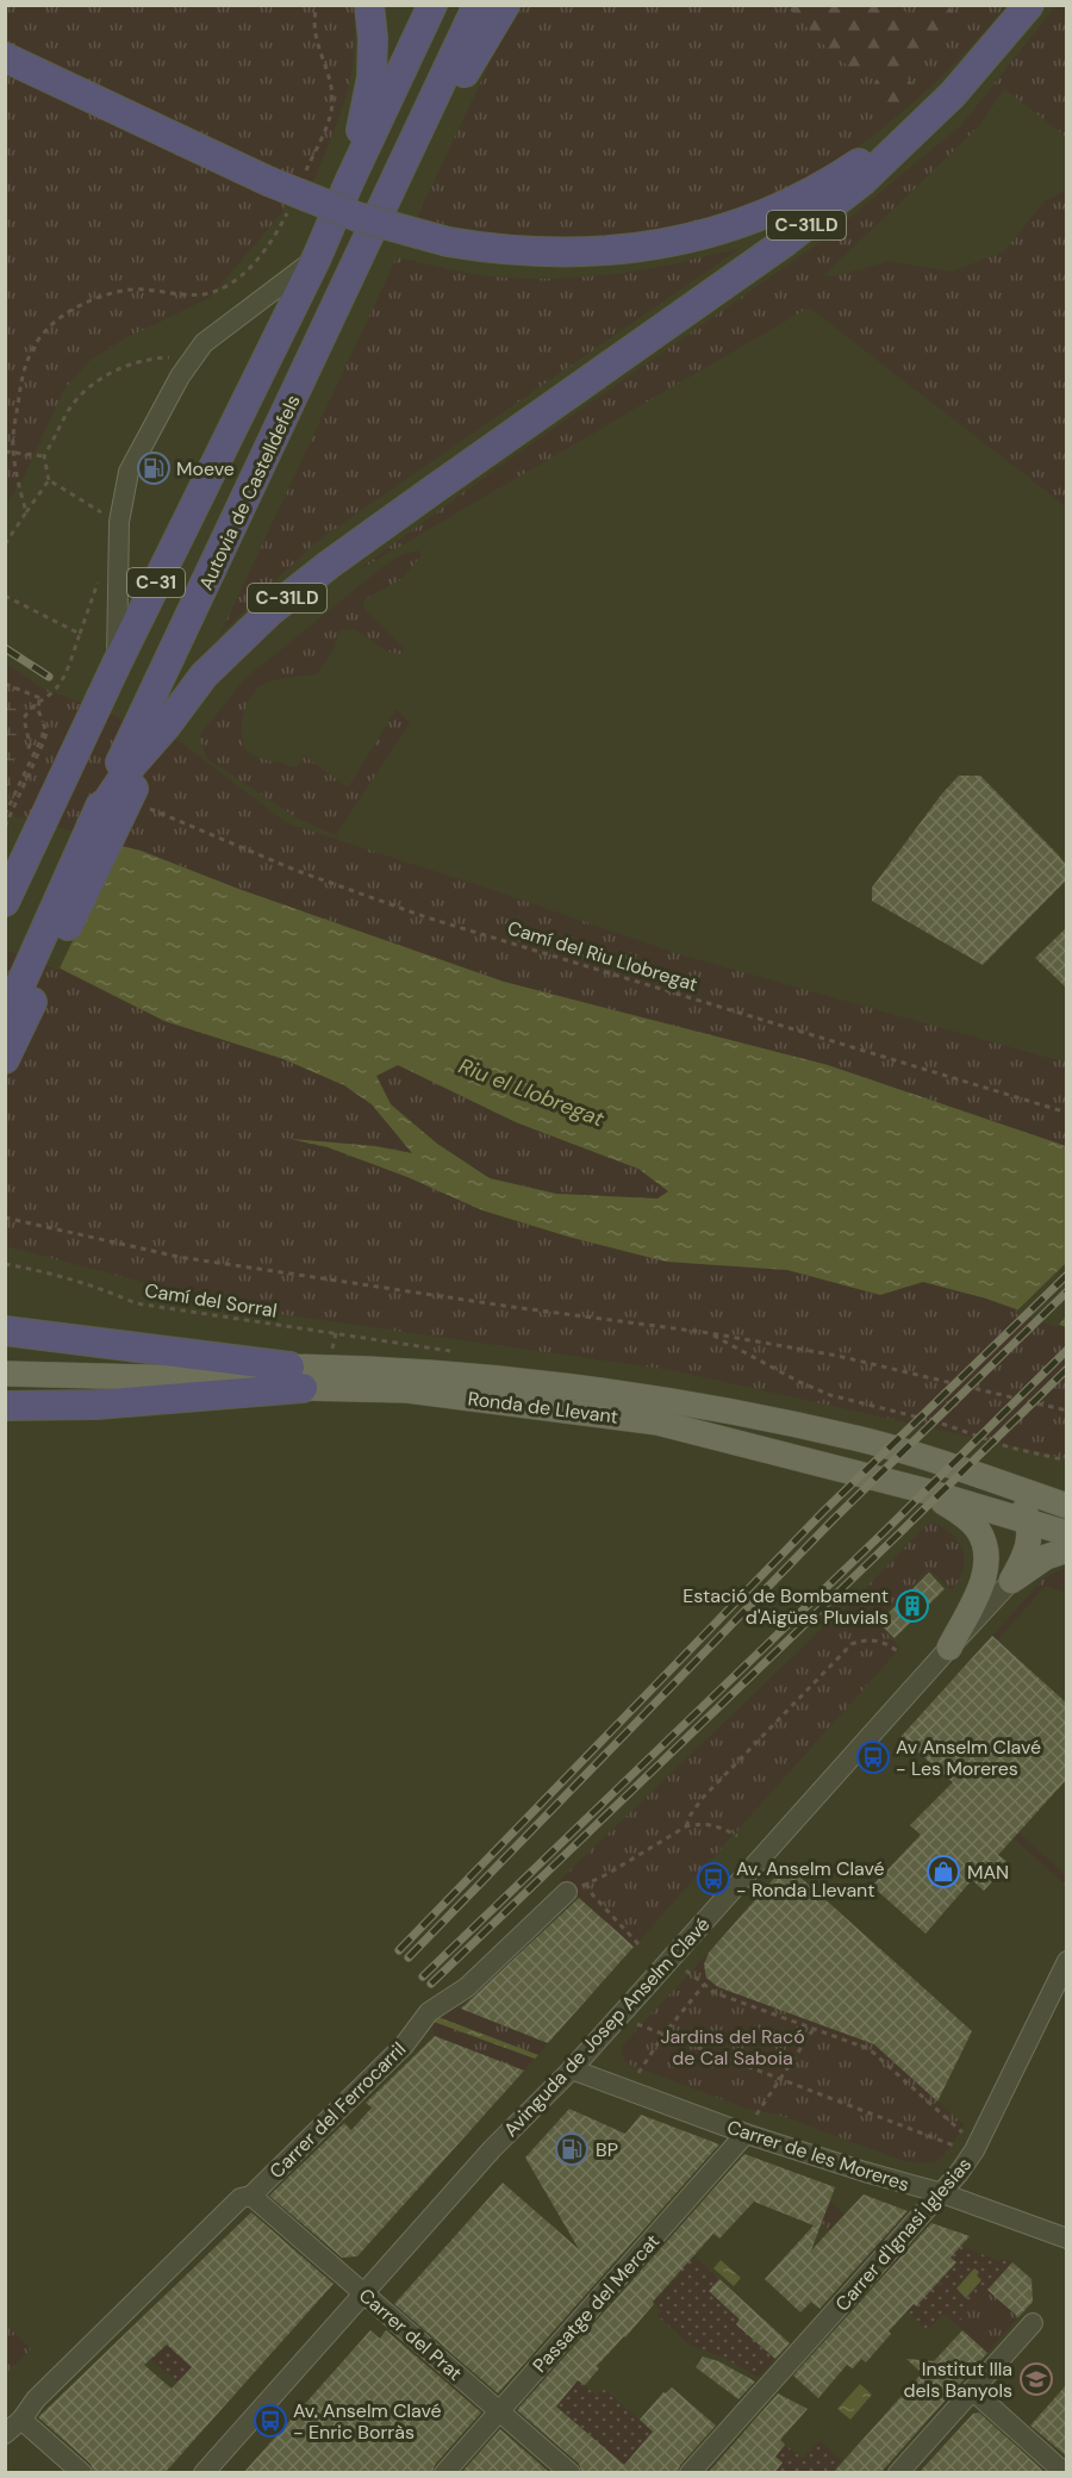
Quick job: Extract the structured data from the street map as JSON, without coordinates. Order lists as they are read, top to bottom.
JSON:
{
  "streets": {
    "highway": ["C-31LD", "Autovia de Castelldefels", "C-31"],
    "main road": ["Ronda de Llevant"],
    "street": [
      "Avinguda de Josep Anselm Clavé",
      "Carrer del Ferrocarril",
      "Carrer de les Moreres",
      "Carrer d'Ignasi Iglesias",
      "Passatge del Mercat",
      "Carrer del Prat"
    ],
    "path": ["Camí del Riu Llobregat", "Camí del Sorral"]
  },
  "crossings": [
    ["C-31LD", "Autovia de Castelldefels"],
    ["Avinguda de Josep Anselm Clavé", "Carrer de les Moreres"],
    ["Avinguda de Josep Anselm Clavé", "Carrer del Prat"],
    ["Carrer del Ferrocarril", "Carrer del Prat"],
    ["Carrer de les Moreres", "Carrer d'Ignasi Iglesias"],
    ["Carrer de les Moreres", "Passatge del Mercat"],
    ["Passatge del Mercat", "Carrer del Prat"]
  ],
  "water": ["Riu el Llobregat"],
  "parks": ["Jardins del Racó de Cal Saboia"],
  "places": {
    "fuel station": ["Moeve", "BP"],
    "building": ["Estació de Bombament d'Aigües Pluvials"],
    "bus stop": ["Av Anselm Clavé - Les Moreres", "Av. Anselm Clavé - Ronda Llevant", "Av. Anselm Clavé - Enric Borràs"],
    "shop": ["MAN"],
    "school or university": ["Institut Illa dels Banyols"]
  }
}
